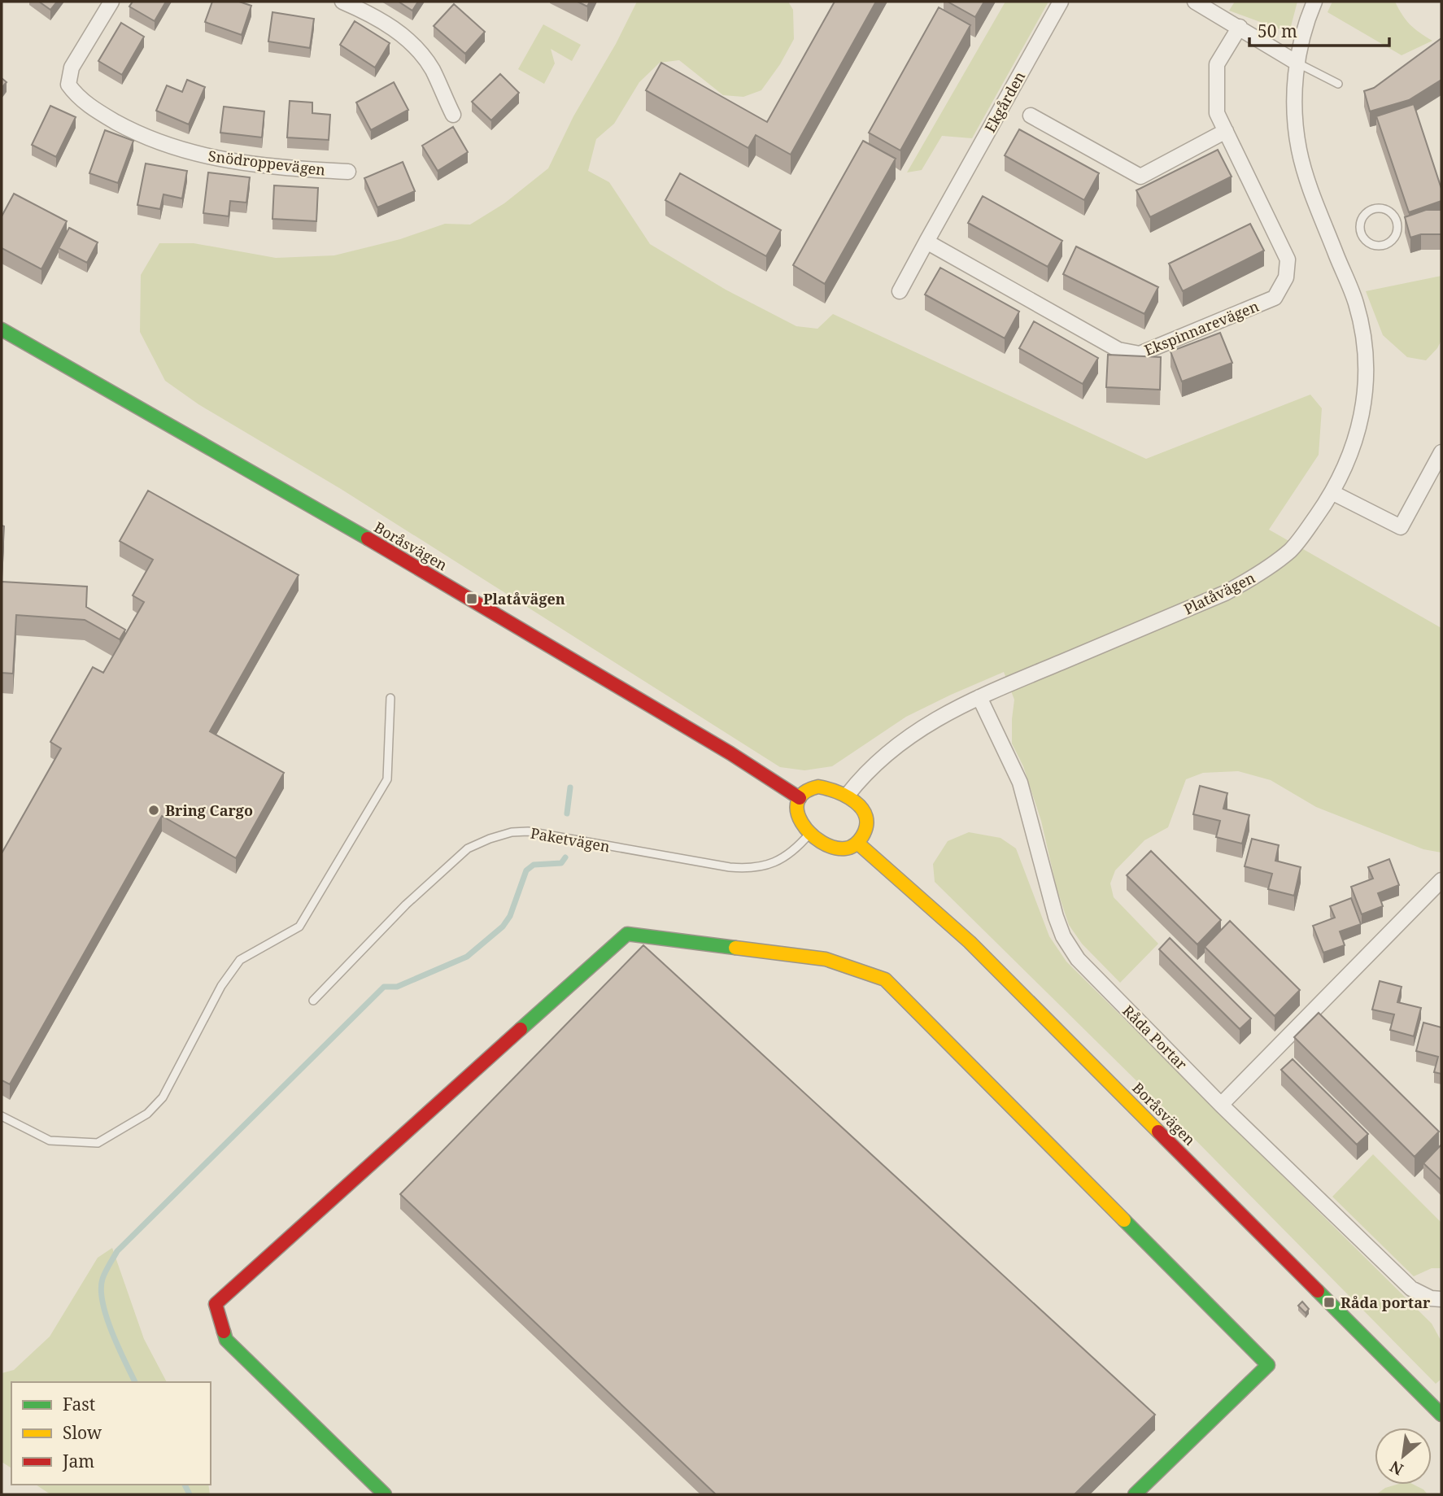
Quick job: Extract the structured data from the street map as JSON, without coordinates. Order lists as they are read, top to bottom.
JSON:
{
  "streets": {
    "street": [
      "Ekgården",
      "Snödroppevägen",
      "Ekspinnarevägen",
      "Boråsvägen",
      "Platåvägen",
      "Råda Portar"
    ],
    "lane": ["Paketvägen"]
  },
  "crossings": [
    ["Ekgården", "Ekspinnarevägen"],
    ["Boråsvägen", "Platåvägen"],
    ["Boråsvägen", "Paketvägen"],
    ["Platåvägen", "Paketvägen"],
    ["Platåvägen", "Råda Portar"]
  ],
  "places": {
    "transit": ["Platåvägen", "Råda portar"],
    "other": ["Bring Cargo"]
  },
  "legend": ["Fast", "Slow", "Jam"],
  "scale_bar": "50 m",
  "north": "bottom left"
}
